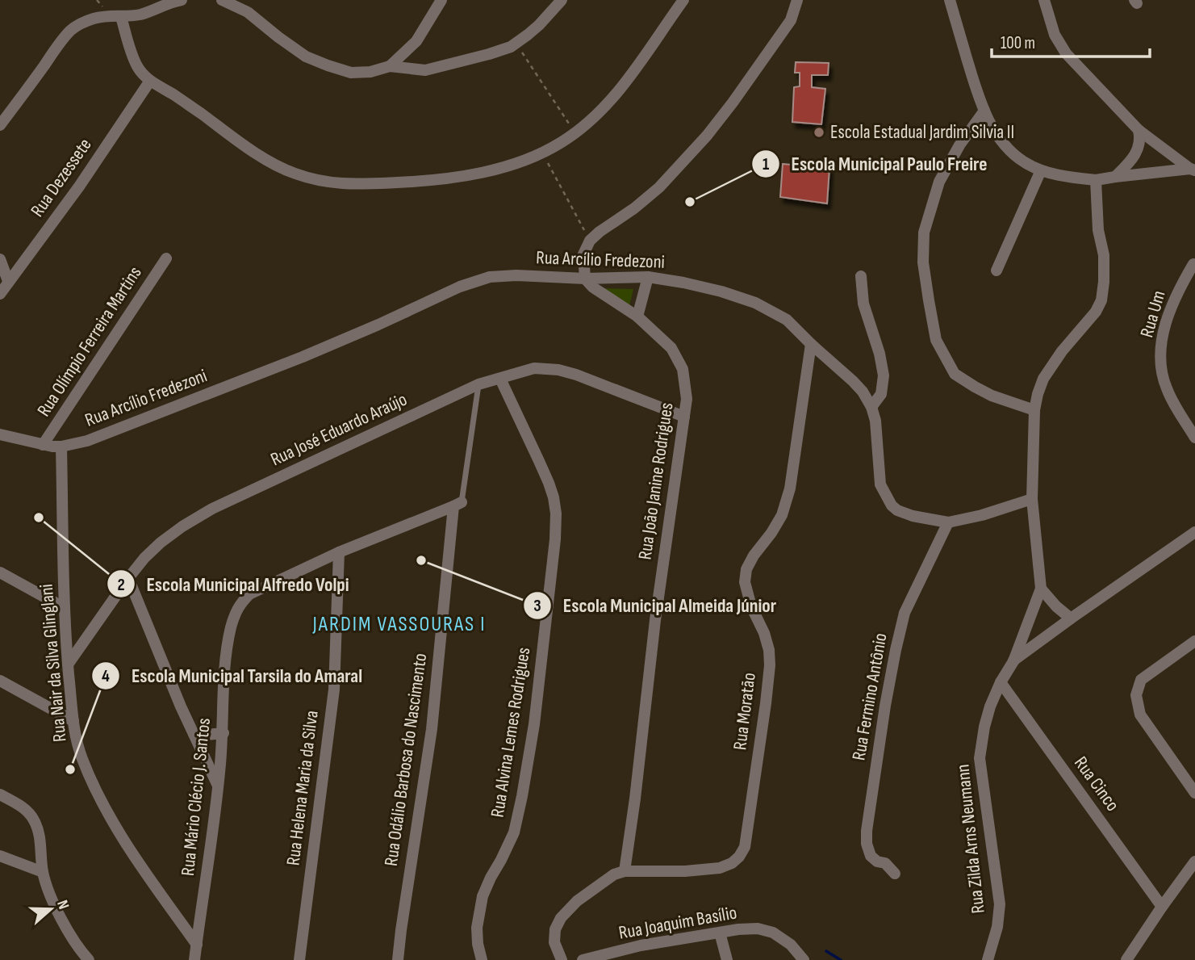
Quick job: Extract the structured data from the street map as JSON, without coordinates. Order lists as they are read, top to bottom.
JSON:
{
  "streets": {
    "street": [
      "Rua Dezessete",
      "Rua Arcílio Fredezoni",
      "Rua Um",
      "Rua Olímpio Ferreira Martins",
      "Rua José Eduardo Araújo",
      "Rua João Janine Rodrigues",
      "Rua Nair da Silva Glinglani",
      "Rua Fermino Antônio",
      "Rua Moratão",
      "Rua Alvina Lemes Rodrigues",
      "Rua Odálio Barbosa do Nascimento",
      "Rua Cinco",
      "Rua Helena Maria da Silva",
      "Rua Mário Clécio J. Santos",
      "Rua Zilda Arns Neumann",
      "Rua Joaquim Basílio"
    ]
  },
  "crossings": [
    ["Rua Arcílio Fredezoni", "Rua Olímpio Ferreira Martins"],
    ["Rua Arcílio Fredezoni", "Rua João Janine Rodrigues"],
    ["Rua Arcílio Fredezoni", "Rua Nair da Silva Glinglani"],
    ["Rua Arcílio Fredezoni", "Rua Fermino Antônio"],
    ["Rua Arcílio Fredezoni", "Rua Moratão"],
    ["Rua José Eduardo Araújo", "Rua João Janine Rodrigues"],
    ["Rua José Eduardo Araújo", "Rua Nair da Silva Glinglani"],
    ["Rua José Eduardo Araújo", "Rua Alvina Lemes Rodrigues"],
    ["Rua João Janine Rodrigues", "Rua Moratão"],
    ["Rua Nair da Silva Glinglani", "Rua Mário Clécio J. Santos"],
    ["Rua Odálio Barbosa do Nascimento", "Rua Mário Clécio J. Santos"],
    ["Rua Cinco", "Rua Zilda Arns Neumann"],
    ["Rua Helena Maria da Silva", "Rua Mário Clécio J. Santos"]
  ],
  "districts": ["JARDIM VASSOURAS I"],
  "places": [
    "Escola Estadual Jardim Silvia II",
    "Escola Municipal Paulo Freire",
    "Escola Municipal Alfredo Volpi",
    "Escola Municipal Almeida Júnior",
    "Escola Municipal Tarsila do Amaral"
  ],
  "scale_bar": "100 m",
  "north": "right"
}
